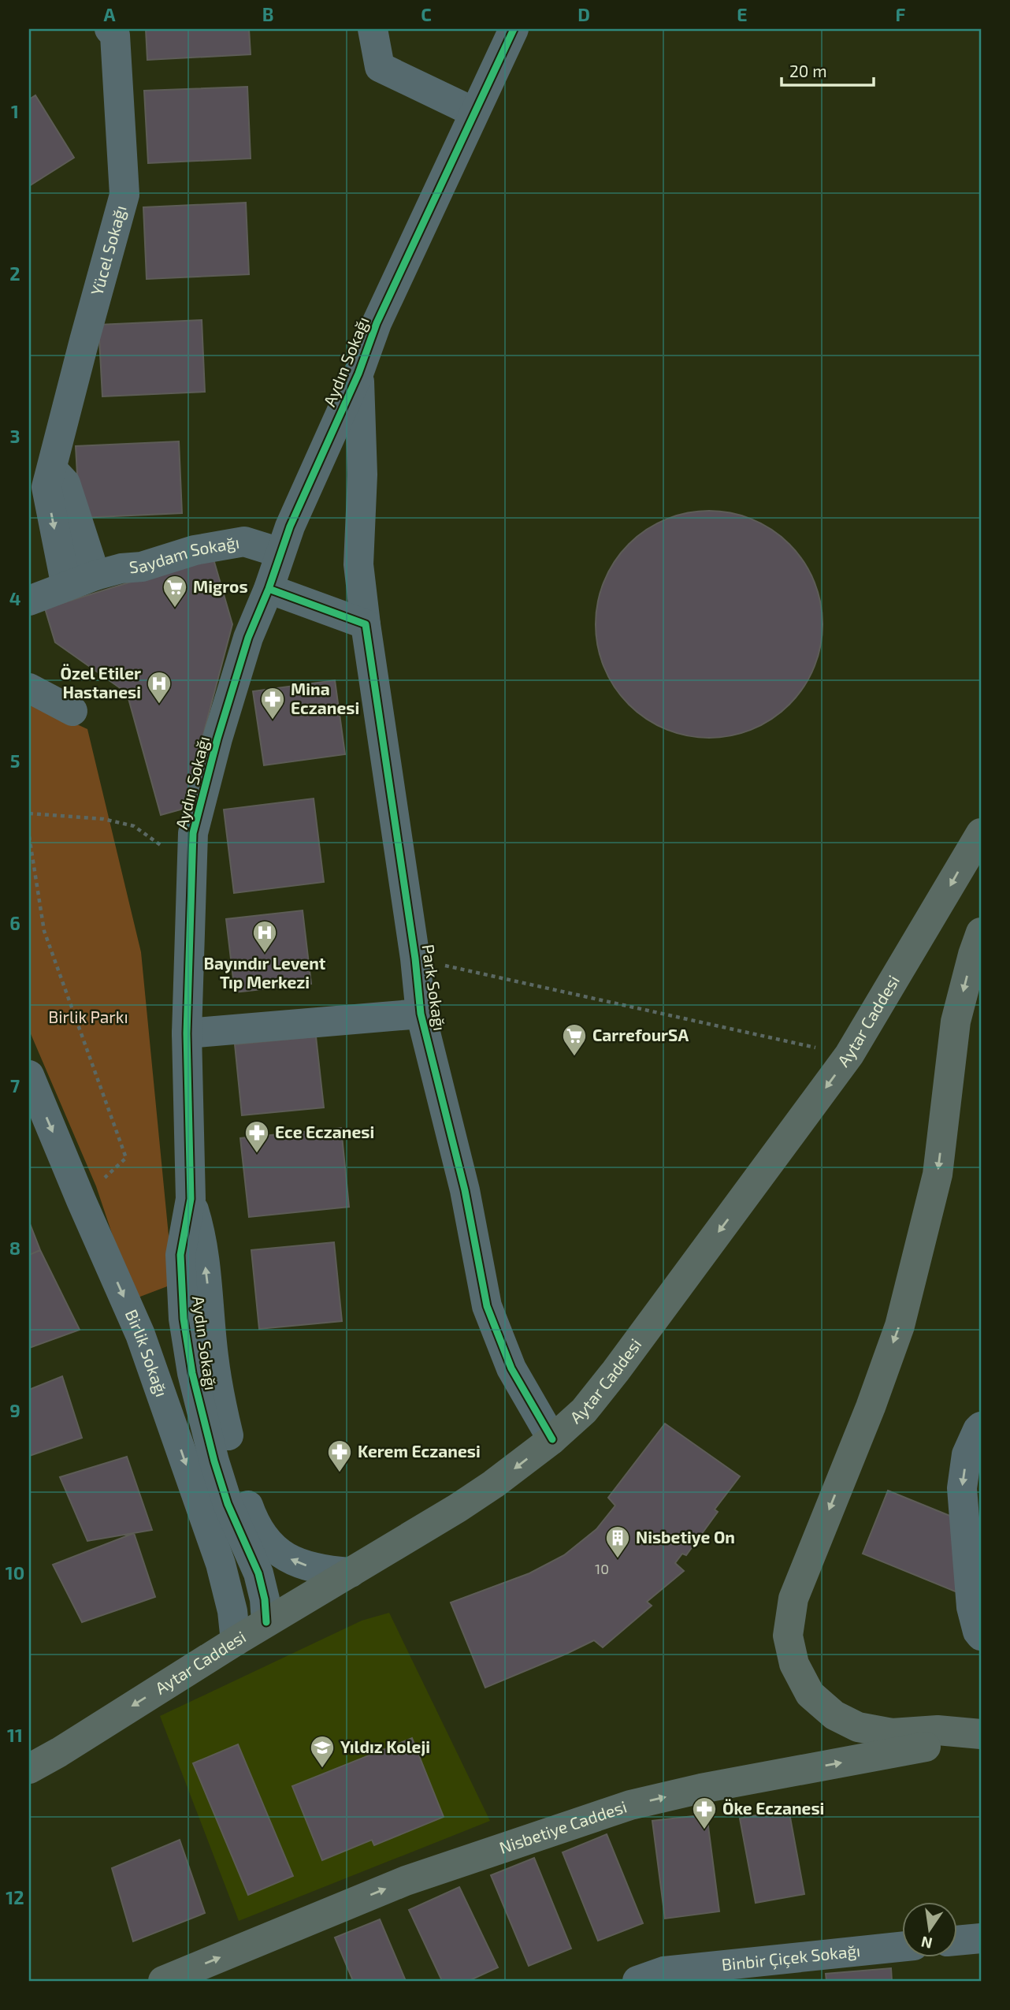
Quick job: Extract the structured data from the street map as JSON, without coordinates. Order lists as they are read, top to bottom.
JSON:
{
  "streets": {
    "main road": ["Aytar Caddesi", "Nisbetiye Caddesi"],
    "street": [
      "Yücel Sokağı",
      "Aydın Sokağı",
      "Saydam Sokağı",
      "Park Sokağı",
      "Birlik Sokağı",
      "Binbir Çiçek Sokağı"
    ]
  },
  "crossings": [
    ["Yücel Sokağı", "Saydam Sokağı"],
    ["Aydın Sokağı", "Saydam Sokağı"],
    ["Aydın Sokağı", "Park Sokağı"],
    ["Aydın Sokağı", "Aytar Caddesi"],
    ["Park Sokağı", "Aytar Caddesi"],
    ["Aytar Caddesi", "Birlik Sokağı"]
  ],
  "one_way": ["Aytar Caddesi", "Birlik Sokağı", "Nisbetiye Caddesi"],
  "parks": ["Birlik Parkı"],
  "places": {
    "supermarket": ["Migros", "CarrefourSA"],
    "hospital": ["Özel Etiler Hastanesi", "Bayındır Levent Tıp Merkezi"],
    "pharmacy": [
      "Mina Eczanesi",
      "Ece Eczanesi",
      "Kerem Eczanesi",
      "Öke Eczanesi"
    ],
    "building": ["Nisbetiye On"],
    "school or university": ["Yıldız Koleji"]
  },
  "house_numbers": ["10"],
  "scale_bar": "20 m",
  "north": "bottom",
  "grid": {
    "columns": [
      "A",
      "B",
      "C",
      "D",
      "E",
      "F"
    ],
    "rows": [
      "1",
      "2",
      "3",
      "4",
      "5",
      "6",
      "7",
      "8",
      "9",
      "10",
      "11",
      "12"
    ]
  }
}
